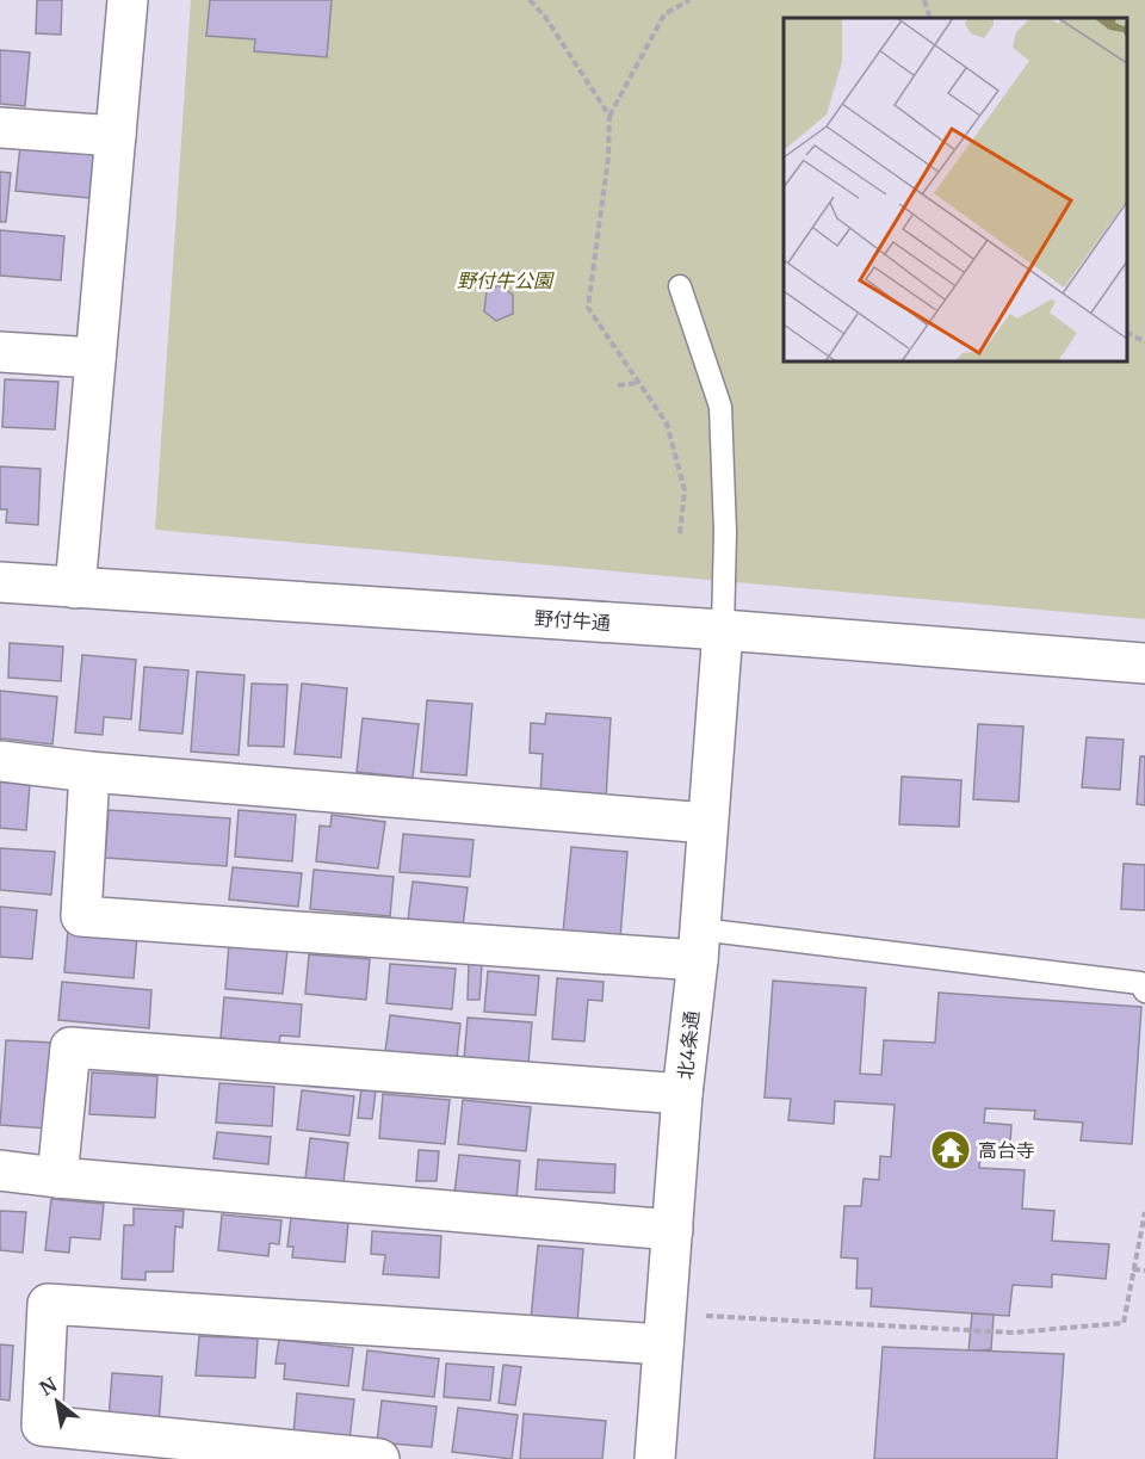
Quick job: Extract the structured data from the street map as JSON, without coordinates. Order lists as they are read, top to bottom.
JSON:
{
  "streets": {
    "street": ["野付牛通", "北4条通"]
  },
  "crossings": [
    ["野付牛通", "北4条通"]
  ],
  "parks": ["野付牛公園"],
  "places": {
    "temple": ["高台寺"]
  },
  "north": "top left"
}
